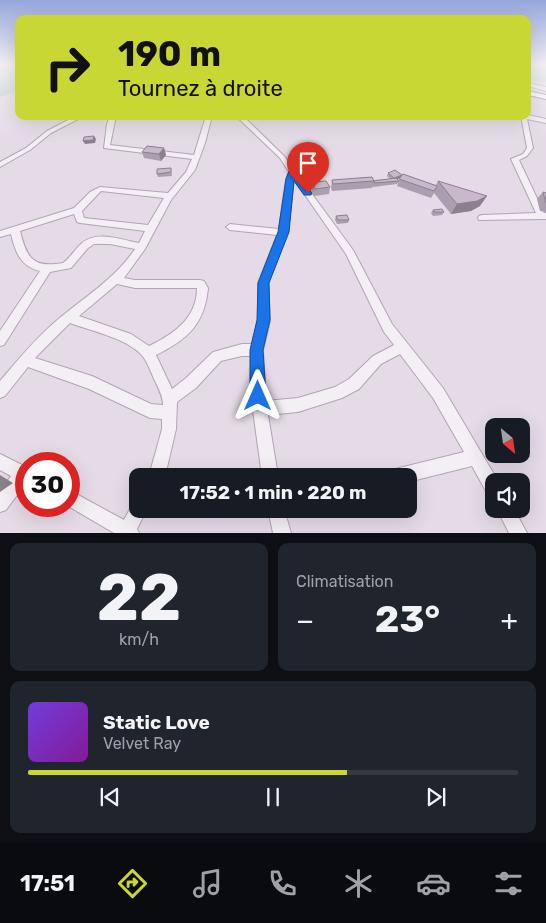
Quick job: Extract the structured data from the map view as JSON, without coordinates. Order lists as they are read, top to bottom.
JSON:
{
  "north": "bottom right",
  "page": {
    "turn": ["190 m", "Tournez à droite"],
    "limit": "30",
    "trip": "17:52 · 1 min · 220 m",
    "tile": [
      ["22", "km/h"],
      "Climatisation"
    ],
    "heat": ["−", "23°", "+"],
    "song": ["Static Love", "Velvet Ray"],
    "tabs": "17:51"
  }
}
